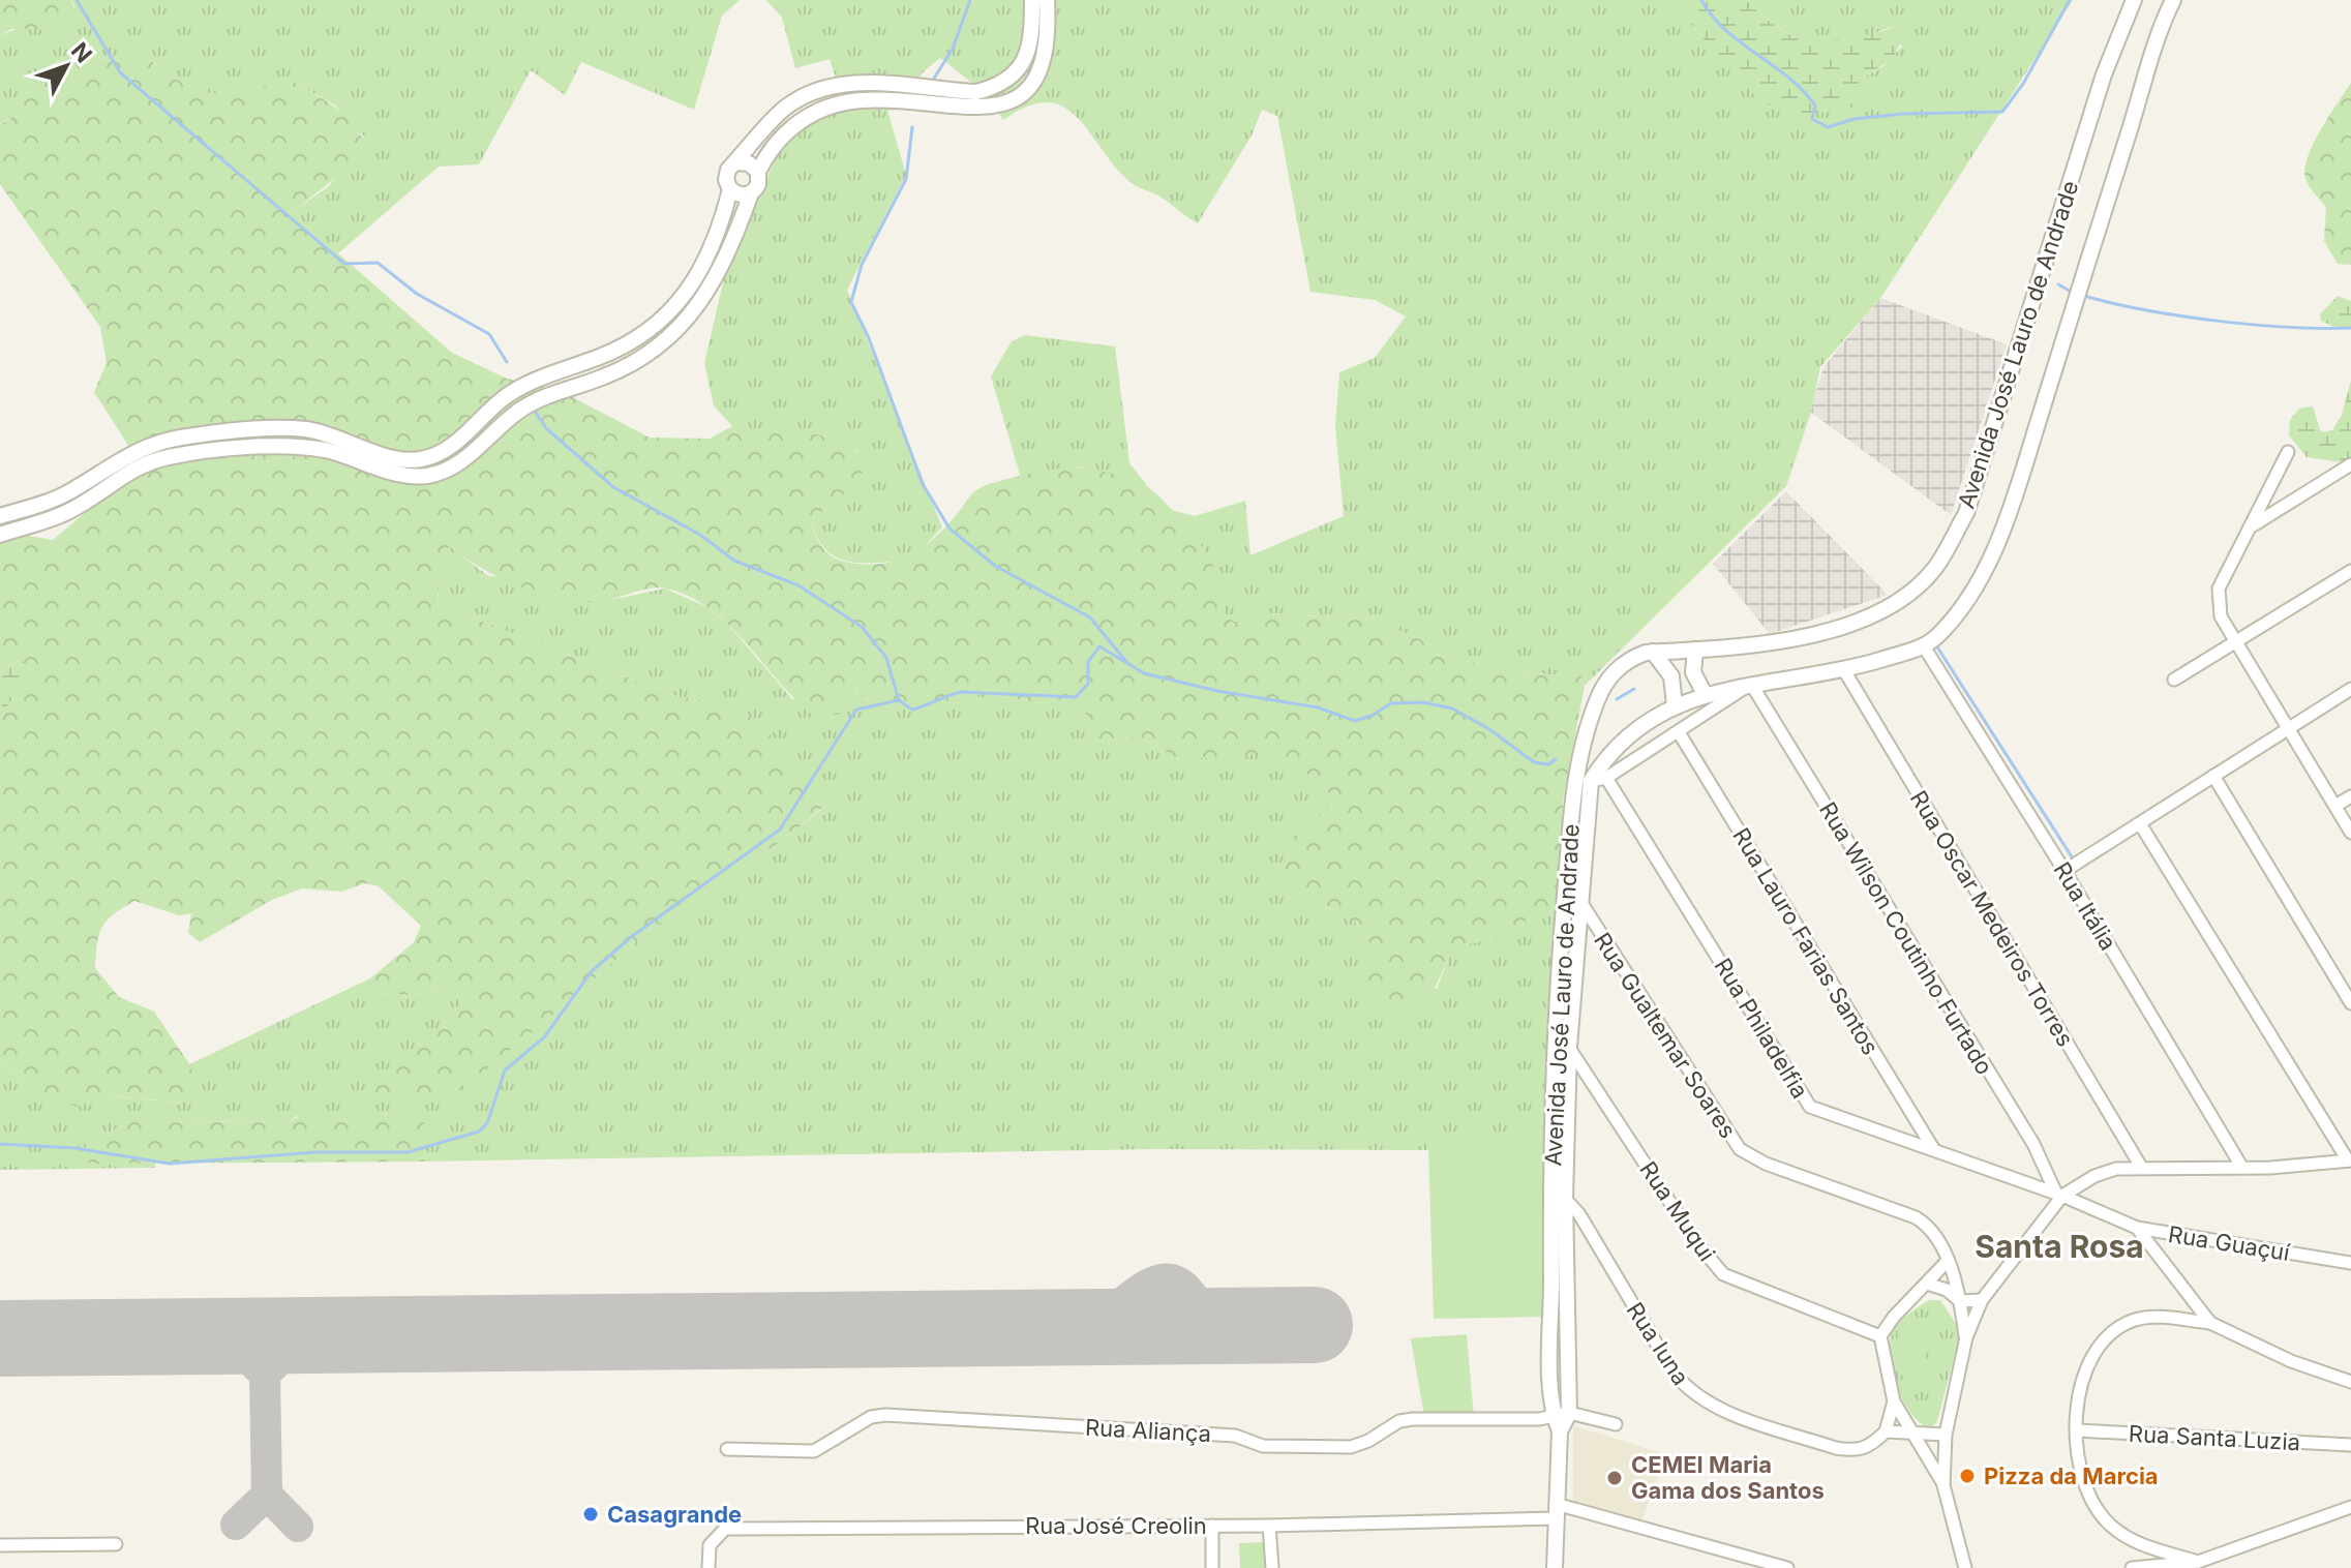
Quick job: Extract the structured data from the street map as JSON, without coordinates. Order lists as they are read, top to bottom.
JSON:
{
  "streets": {
    "street": [
      "Avenida José Lauro de Andrade",
      "Rua Itália",
      "Rua Oscar Medeiros Torres",
      "Rua Wilson Coutinho Furtado",
      "Rua Lauro Farias Santos",
      "Rua Philadelfia",
      "Rua Gualtemar Soares",
      "Rua Muqui",
      "Rua Guaçuí",
      "Rua Iuna",
      "Rua Aliança",
      "Rua Santa Luzia",
      "Rua José Creolin"
    ]
  },
  "crossings": [
    ["Avenida José Lauro de Andrade", "Rua Itália"],
    ["Avenida José Lauro de Andrade", "Rua Philadelfia"],
    ["Avenida José Lauro de Andrade", "Rua Gualtemar Soares"],
    ["Avenida José Lauro de Andrade", "Rua Muqui"],
    ["Avenida José Lauro de Andrade", "Rua Iuna"],
    ["Avenida José Lauro de Andrade", "Rua Aliança"],
    ["Avenida José Lauro de Andrade", "Rua José Creolin"],
    ["Rua Wilson Coutinho Furtado", "Rua Philadelfia"],
    ["Rua Wilson Coutinho Furtado", "Rua Guaçuí"],
    ["Rua Lauro Farias Santos", "Rua Philadelfia"],
    ["Rua Philadelfia", "Rua Guaçuí"]
  ],
  "districts": ["Santa Rosa"],
  "places": ["Pizza da Marcia", "CEMEI Maria Gama dos Santos", "Casagrande"],
  "north": "top right"
}
